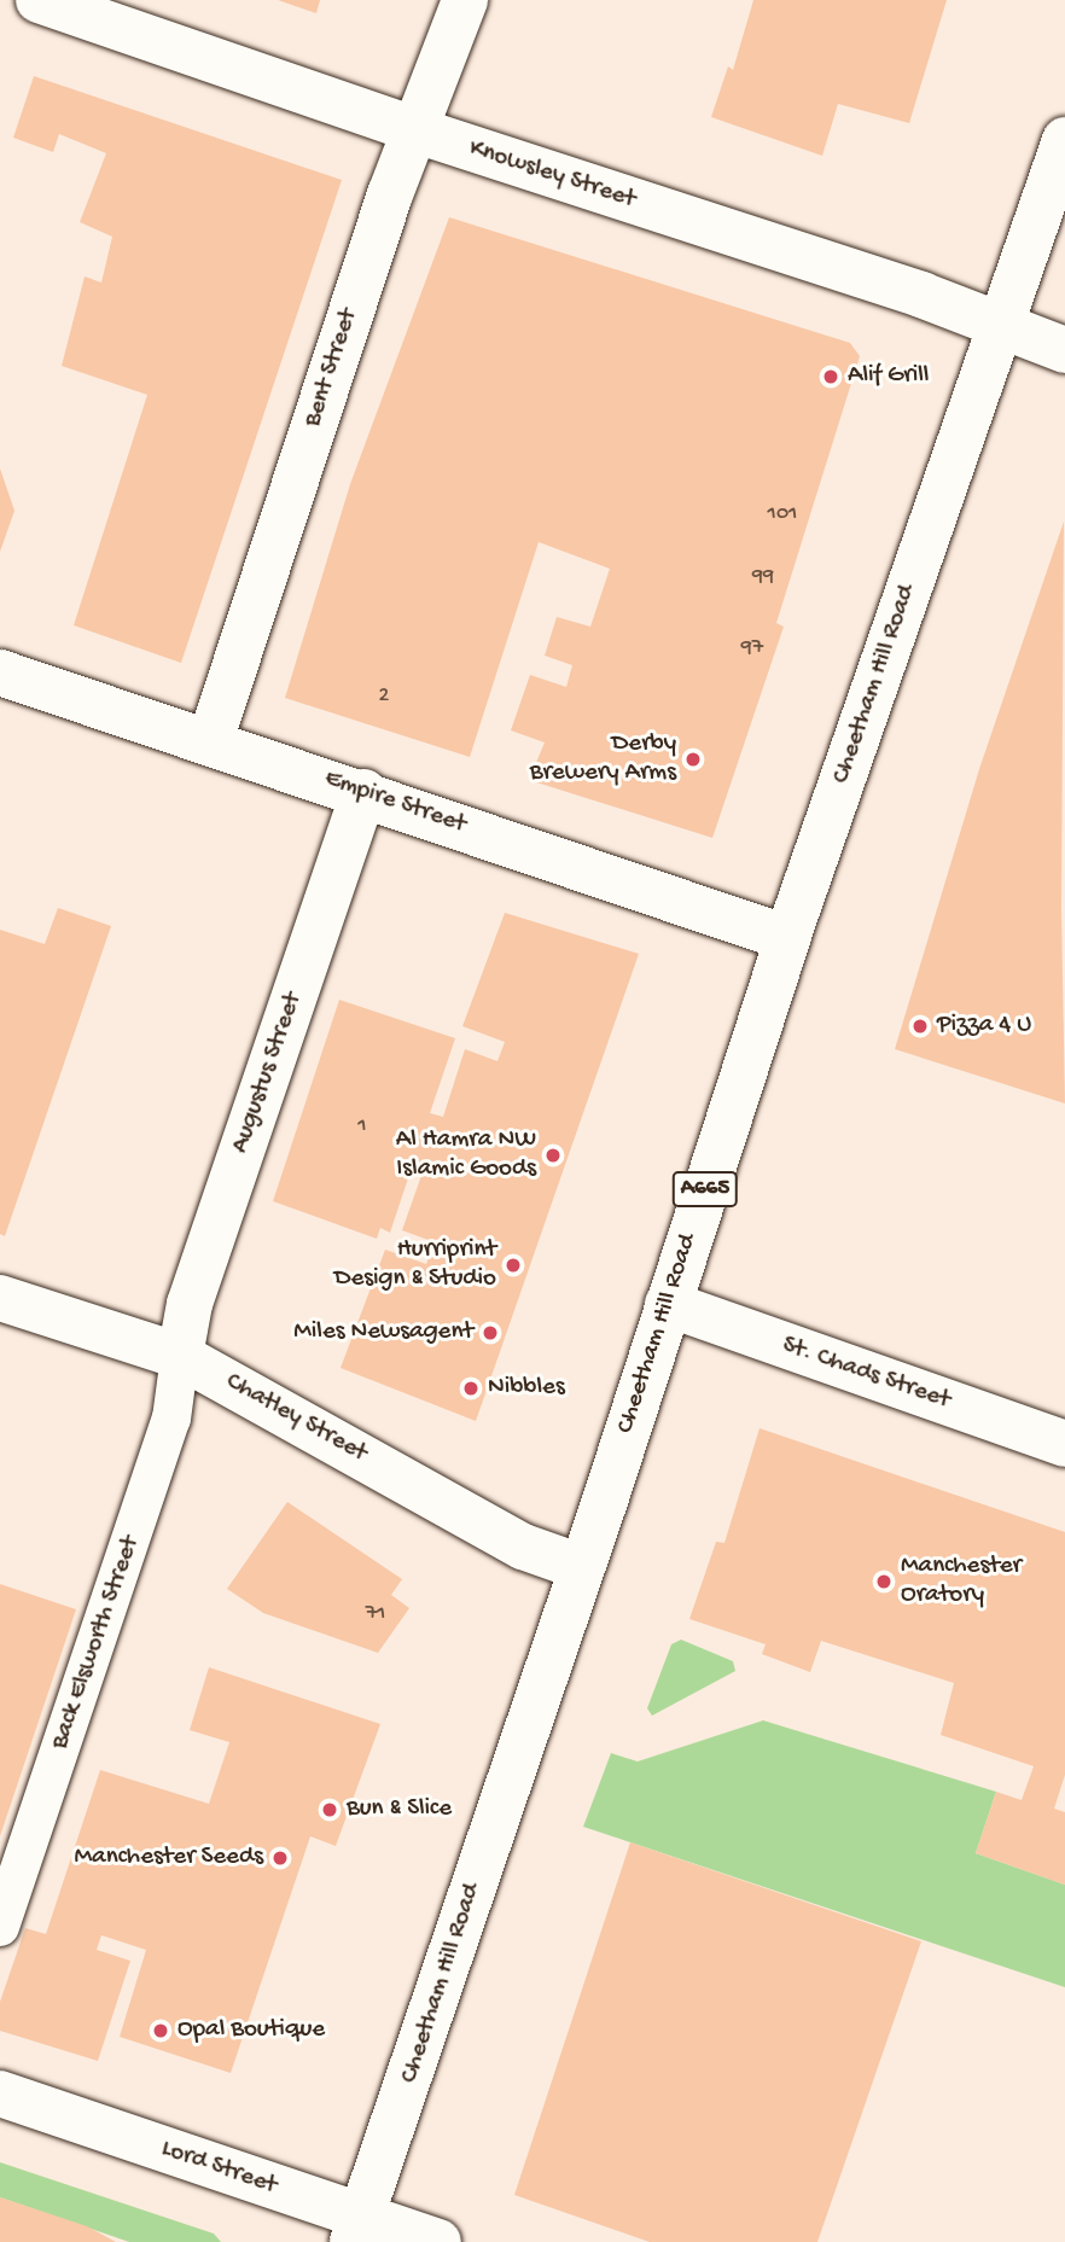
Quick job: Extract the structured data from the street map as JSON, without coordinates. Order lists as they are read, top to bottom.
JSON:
{
  "streets": {
    "main road": [
      "Knowsley Street",
      "Bent Street",
      "Cheetham Hill Road",
      "Empire Street",
      "Augustus Street",
      "A665",
      "St. Chads Street",
      "Chatley Street",
      "Lord Street"
    ],
    "lane": ["Back Elsworth Street"]
  },
  "crossings": [
    ["Knowsley Street", "Bent Street"],
    ["Knowsley Street", "Cheetham Hill Road"],
    ["Bent Street", "Empire Street"],
    ["Cheetham Hill Road", "Empire Street"],
    ["Cheetham Hill Road", "St. Chads Street"],
    ["Cheetham Hill Road", "Chatley Street"],
    ["Cheetham Hill Road", "Lord Street"],
    ["Empire Street", "Augustus Street"],
    ["Augustus Street", "Chatley Street"],
    ["Augustus Street", "Back Elsworth Street"],
    ["Chatley Street", "Back Elsworth Street"]
  ],
  "places": [
    "Alif Grill",
    "Derby Brewery Arms",
    "Pizza 4 U",
    "Al Hamra NW Islamic Goods",
    "Hurriprint Design & Studio",
    "Miles Newsagent",
    "Nibbles",
    "Manchester Oratory",
    "Bun & Slice",
    "Manchester Seeds",
    "Opal Boutique"
  ],
  "house_numbers": [
    "101",
    "99",
    "97",
    "2",
    "1",
    "71"
  ]
}
